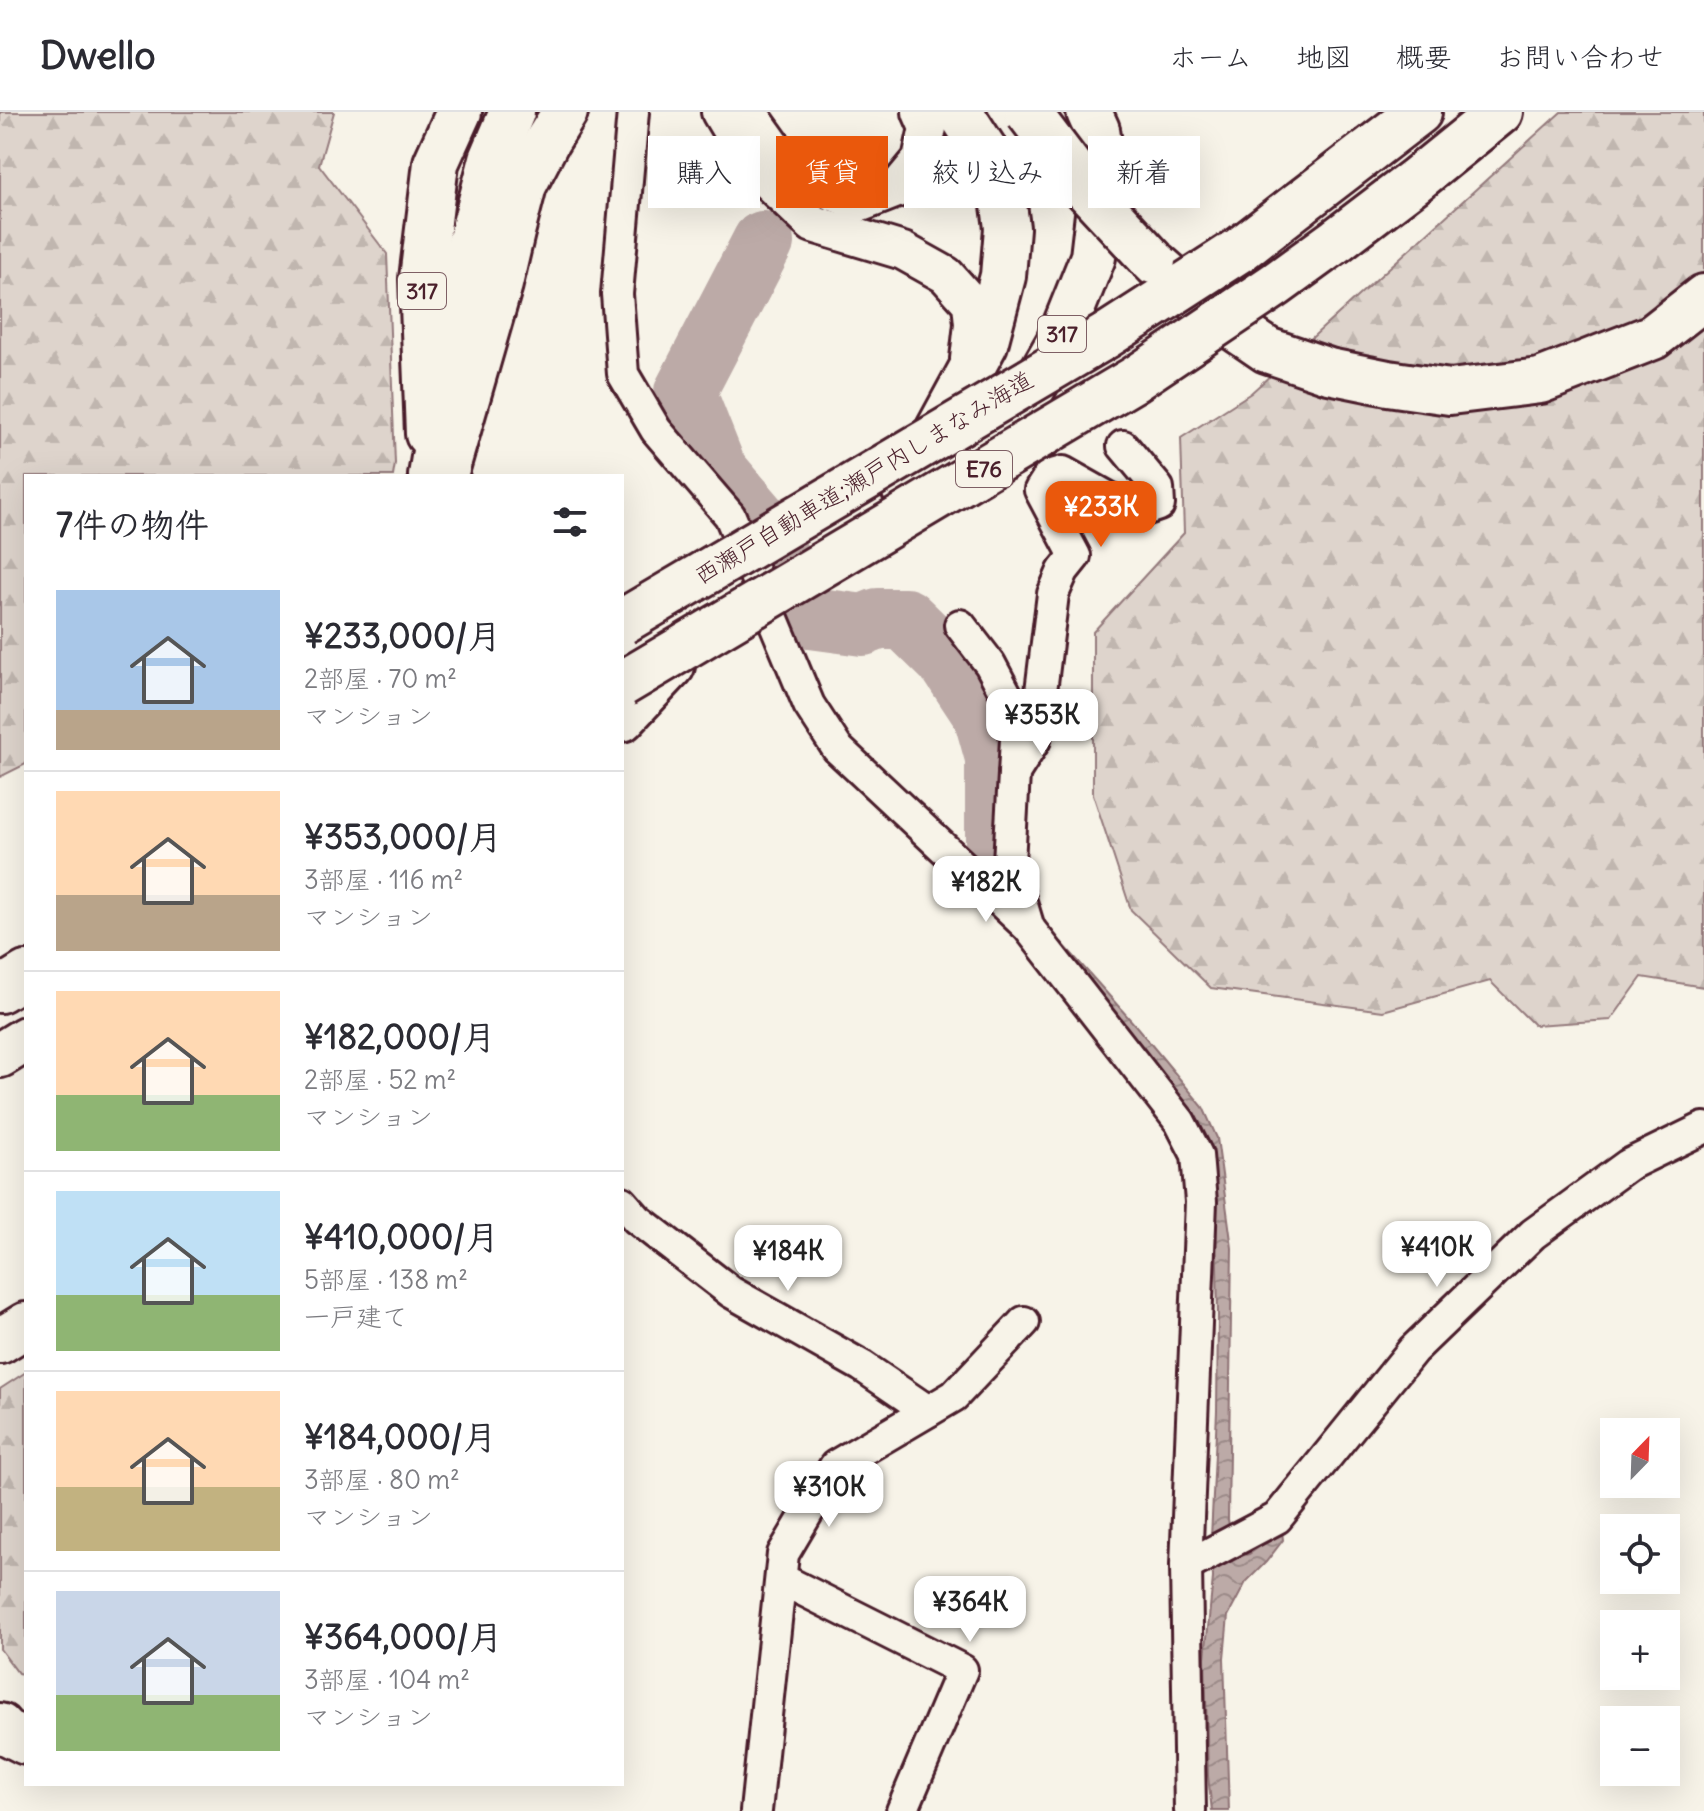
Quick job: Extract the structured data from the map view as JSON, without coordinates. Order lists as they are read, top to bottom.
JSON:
{
  "streets": {
    "highway": ["317", "E76", "西瀬戸自動車道;瀬戸内しまなみ海道"]
  },
  "north": "top right",
  "page": {
    "header": "Dwello",
    "nav": [
      "ホーム",
      "地図",
      "概要",
      "お問い合わせ"
    ],
    "chip": [
      "購入",
      "賃貸",
      "絞り込み",
      "新着"
    ],
    "heading": "7件の物件",
    "price": [
      "¥233K",
      "¥353K",
      "¥182K",
      "¥410K",
      "¥184K",
      "¥310K",
      "¥364K"
    ],
    "list": [
      {
        "name": "¥233,000/月",
        "note": "2部屋 · 70 m² · マンション"
      },
      {
        "name": "¥353,000/月",
        "note": "3部屋 · 116 m² · マンション"
      },
      {
        "name": "¥182,000/月",
        "note": "2部屋 · 52 m² · マンション"
      },
      {
        "name": "¥410,000/月",
        "note": "5部屋 · 138 m² · 一戸建て"
      },
      {
        "name": "¥184,000/月",
        "note": "3部屋 · 80 m² · マンション"
      },
      {
        "name": "¥364,000/月",
        "note": "3部屋 · 104 m² · マンション"
      }
    ],
    "map_buttons": ["+", "−"]
  }
}
